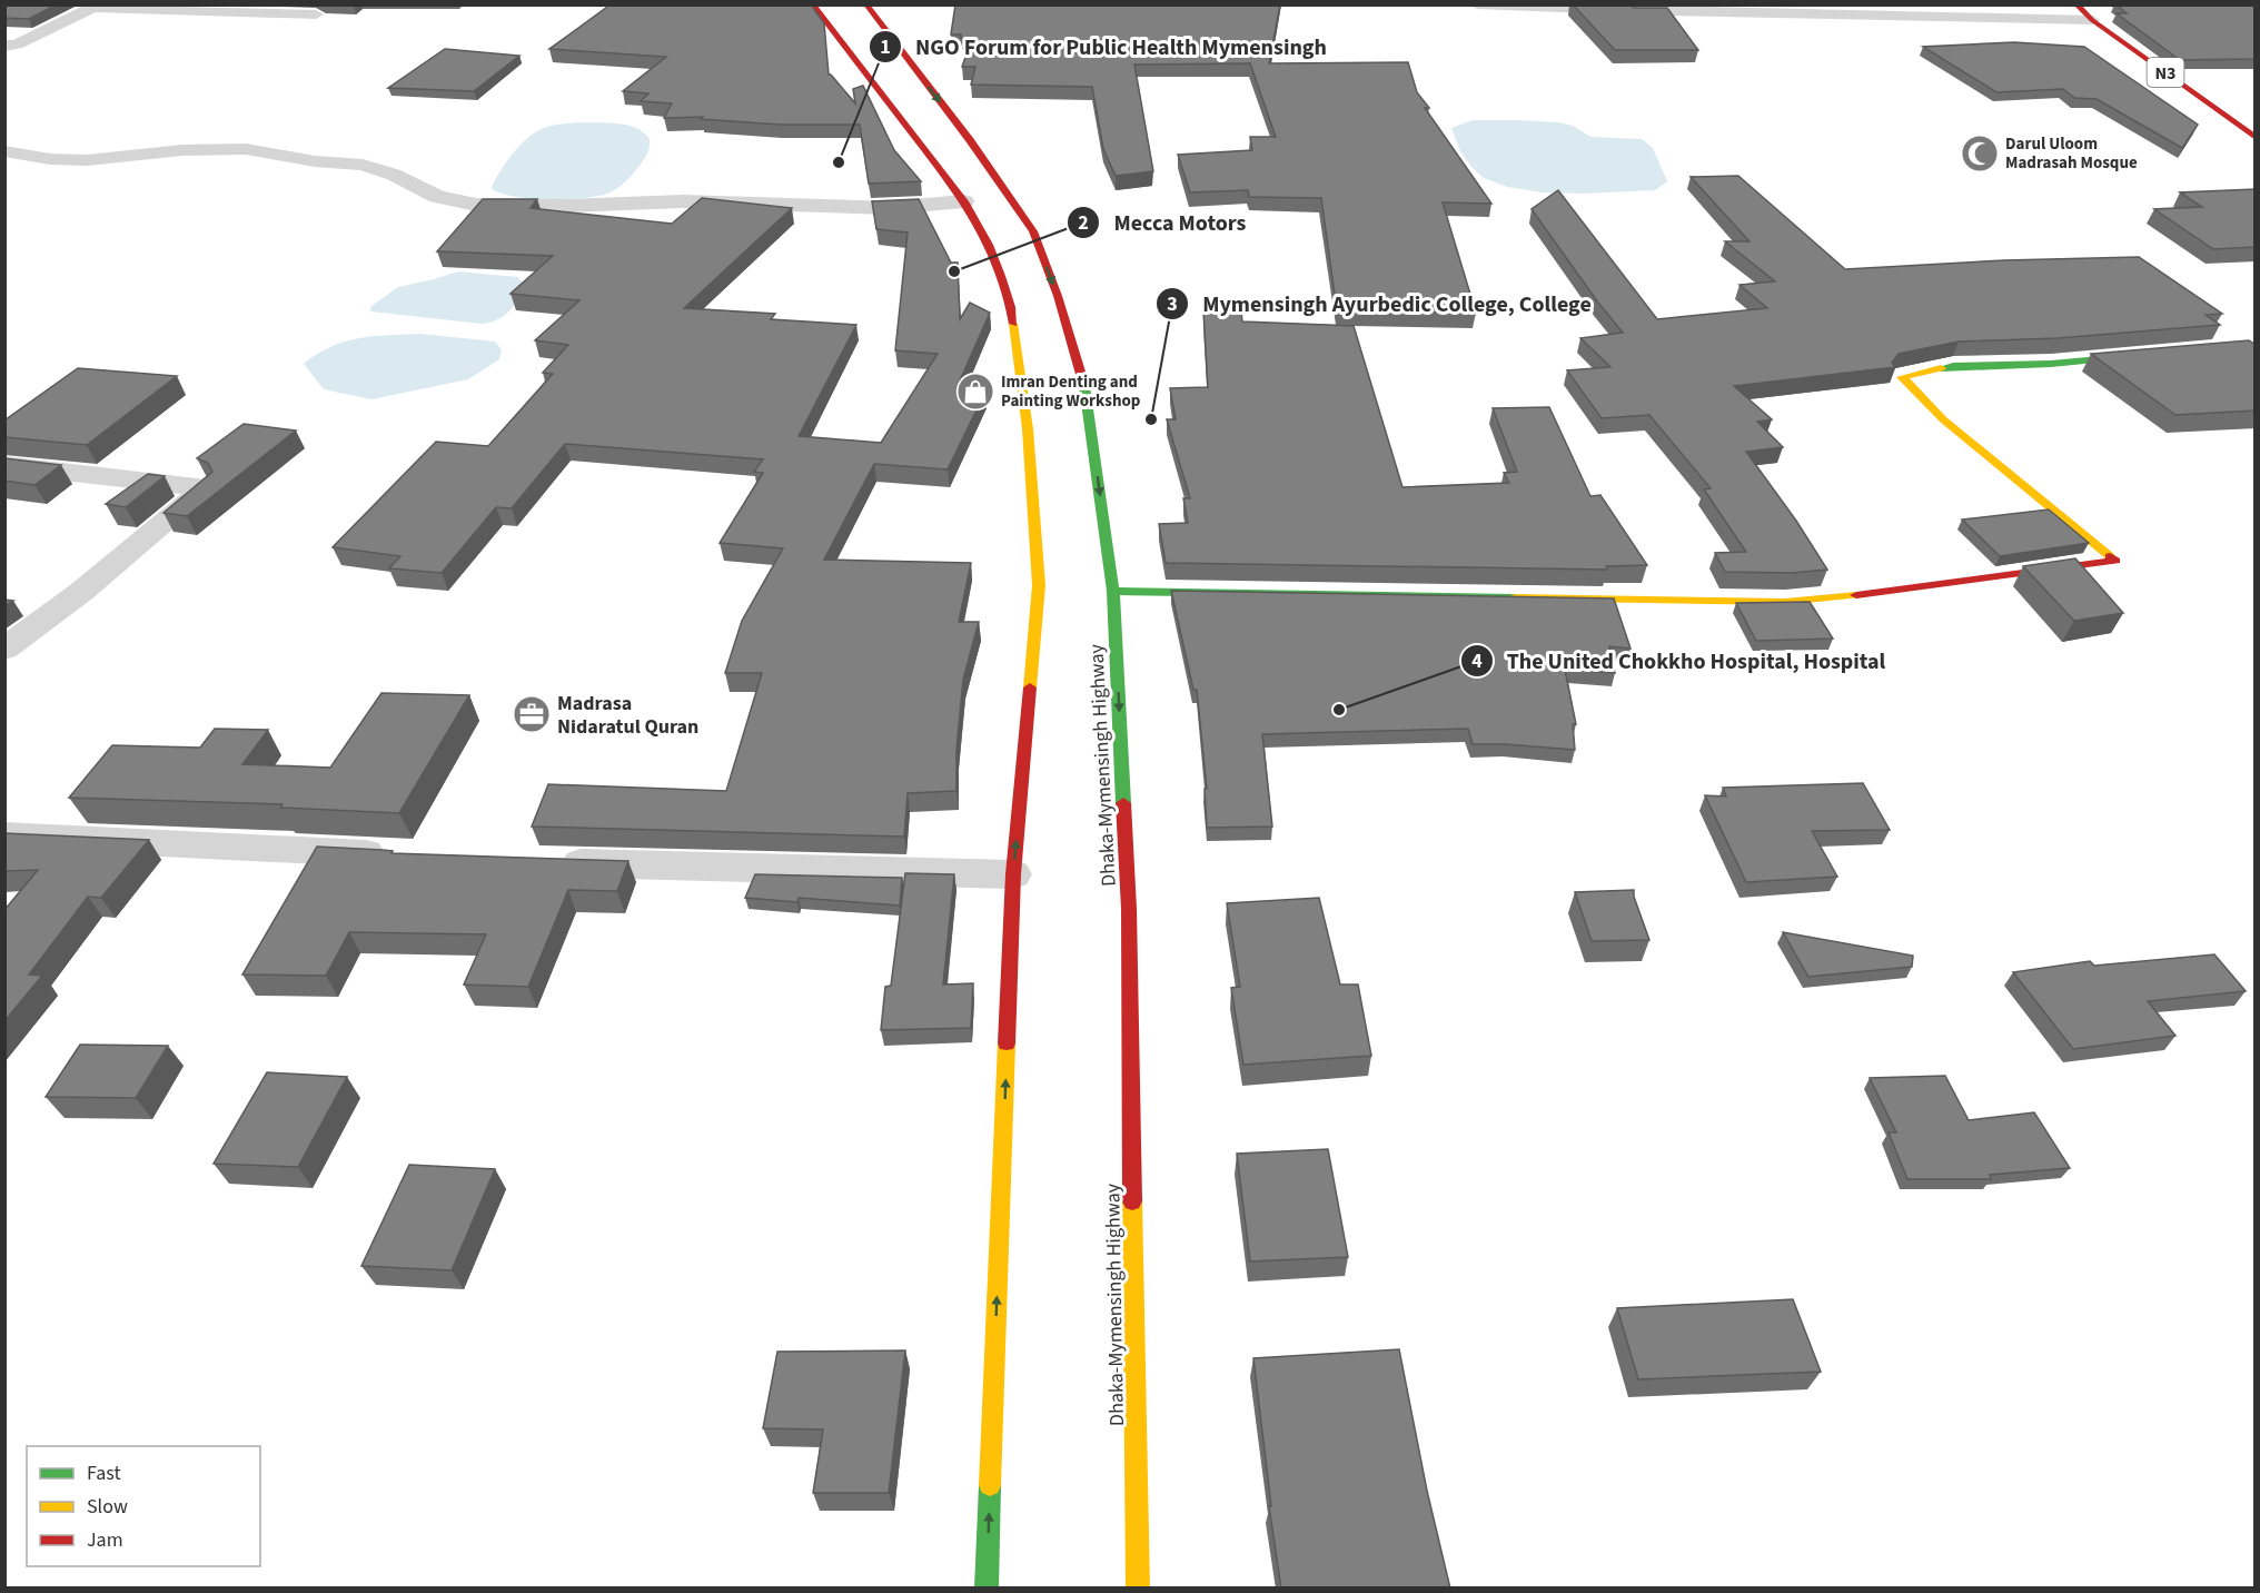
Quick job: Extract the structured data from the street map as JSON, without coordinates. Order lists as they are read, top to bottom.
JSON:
{
  "streets": {
    "main road": ["N3", "Dhaka-Mymensingh Highway"]
  },
  "places": {
    "mosque": ["Darul Uloom Madrasah Mosque"],
    "other": [
      "NGO Forum for Public Health Mymensingh",
      "Mecca Motors",
      "Mymensingh Ayurbedic College, College",
      "The United Chokkho Hospital, Hospital"
    ],
    "shop": ["Imran Denting and Painting Workshop"],
    "office": ["Madrasa Nidaratul Quran"]
  },
  "legend": ["Fast", "Slow", "Jam"]
}
